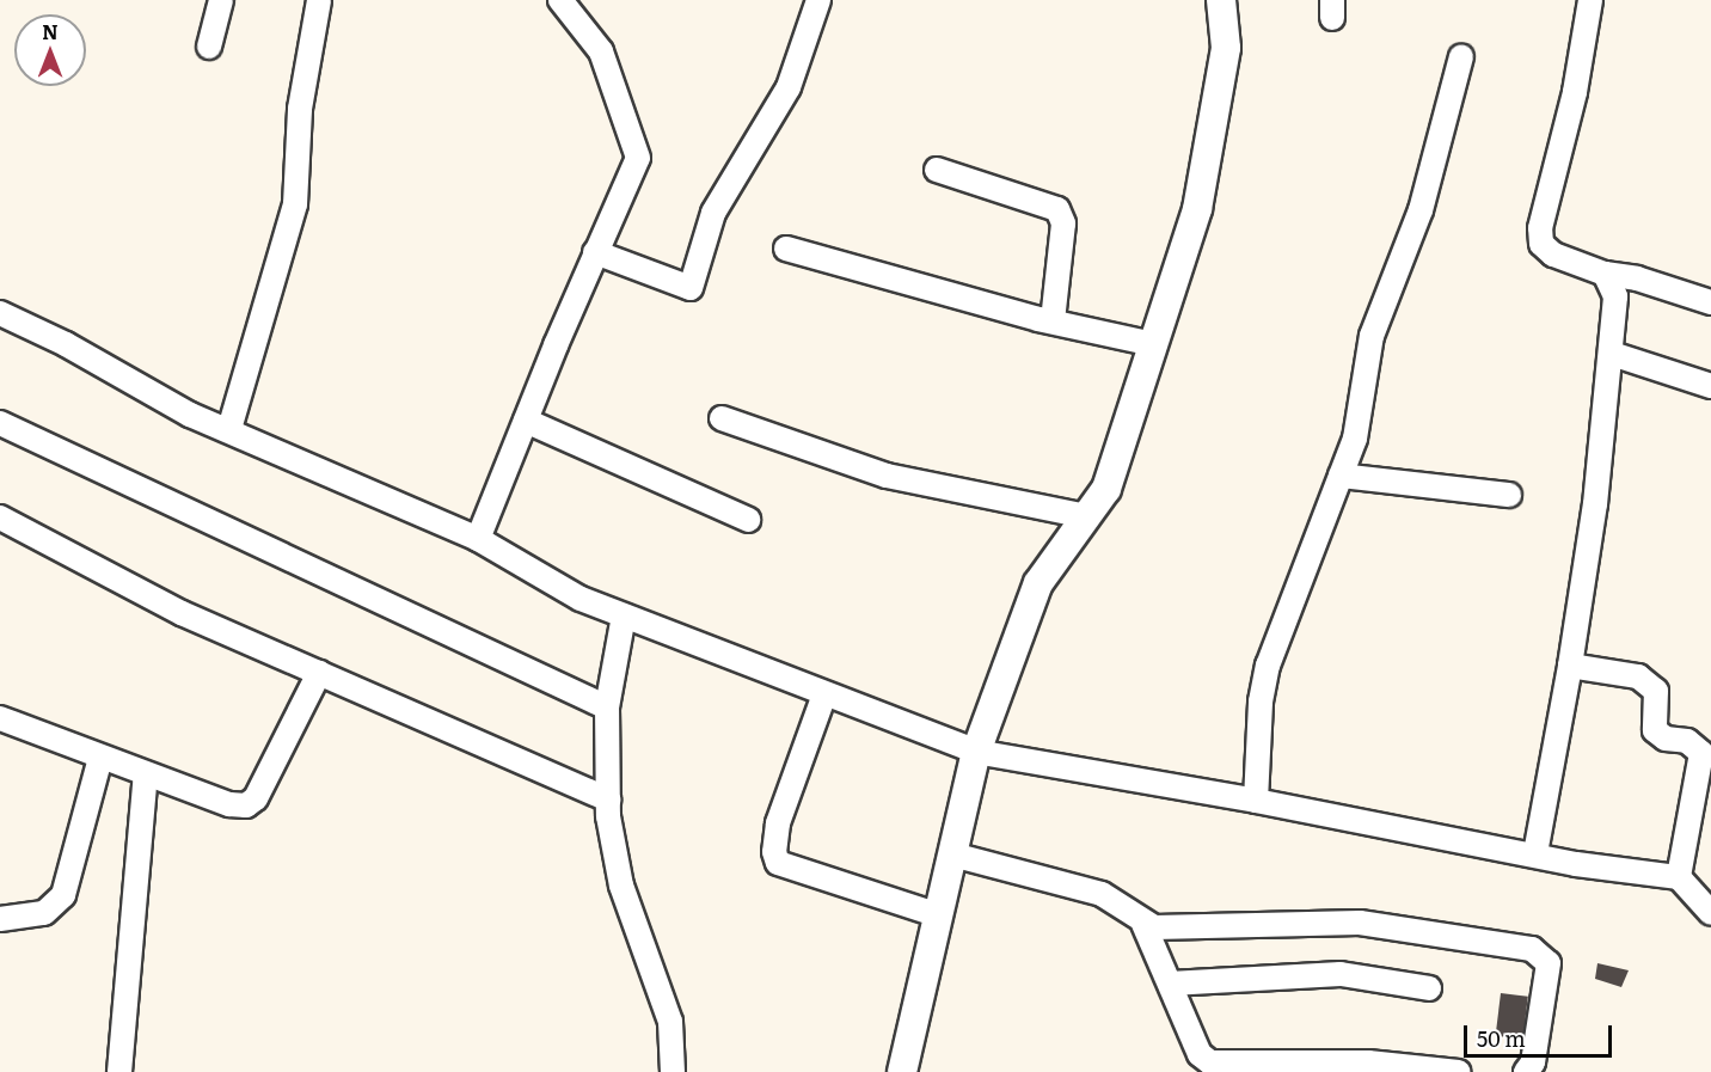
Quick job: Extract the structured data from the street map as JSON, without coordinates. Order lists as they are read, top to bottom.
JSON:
{
  "scale_bar": "50 m",
  "north": "top"
}
